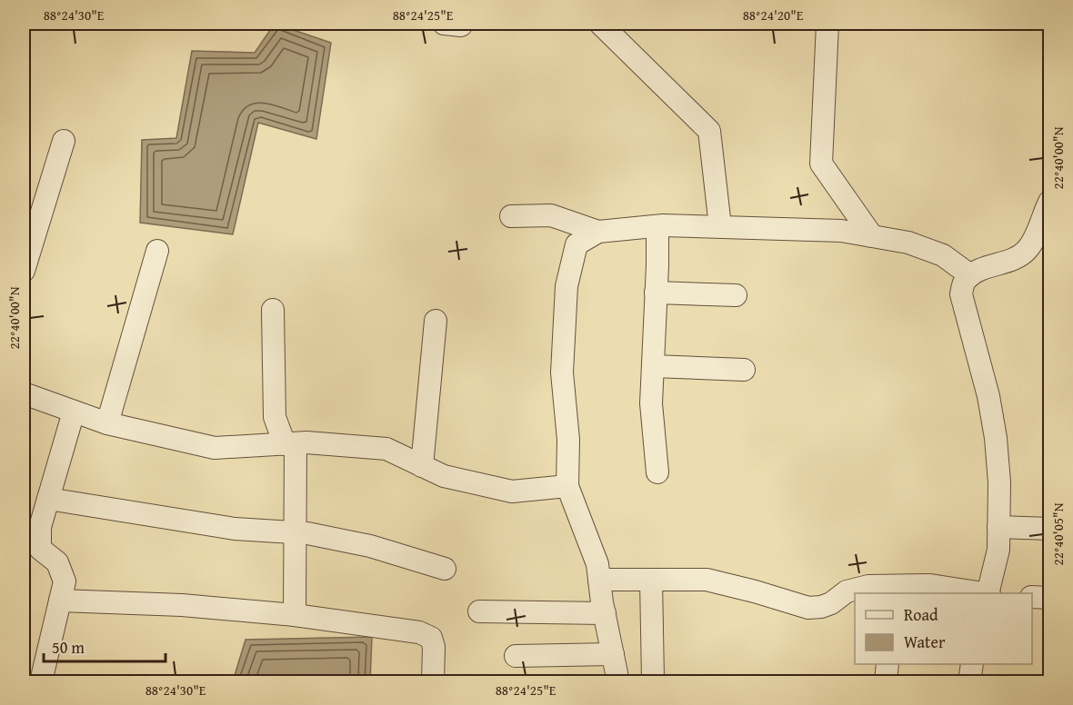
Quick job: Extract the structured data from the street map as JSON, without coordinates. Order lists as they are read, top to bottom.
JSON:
{
  "legend": ["Road", "Water"],
  "scale_bar": "50 m",
  "coordinates": [
    "88°24'30\"E",
    "88°24'25\"E",
    "88°24'20\"E",
    "22°40'00\"N",
    "22°40'05\"N"
  ]
}
